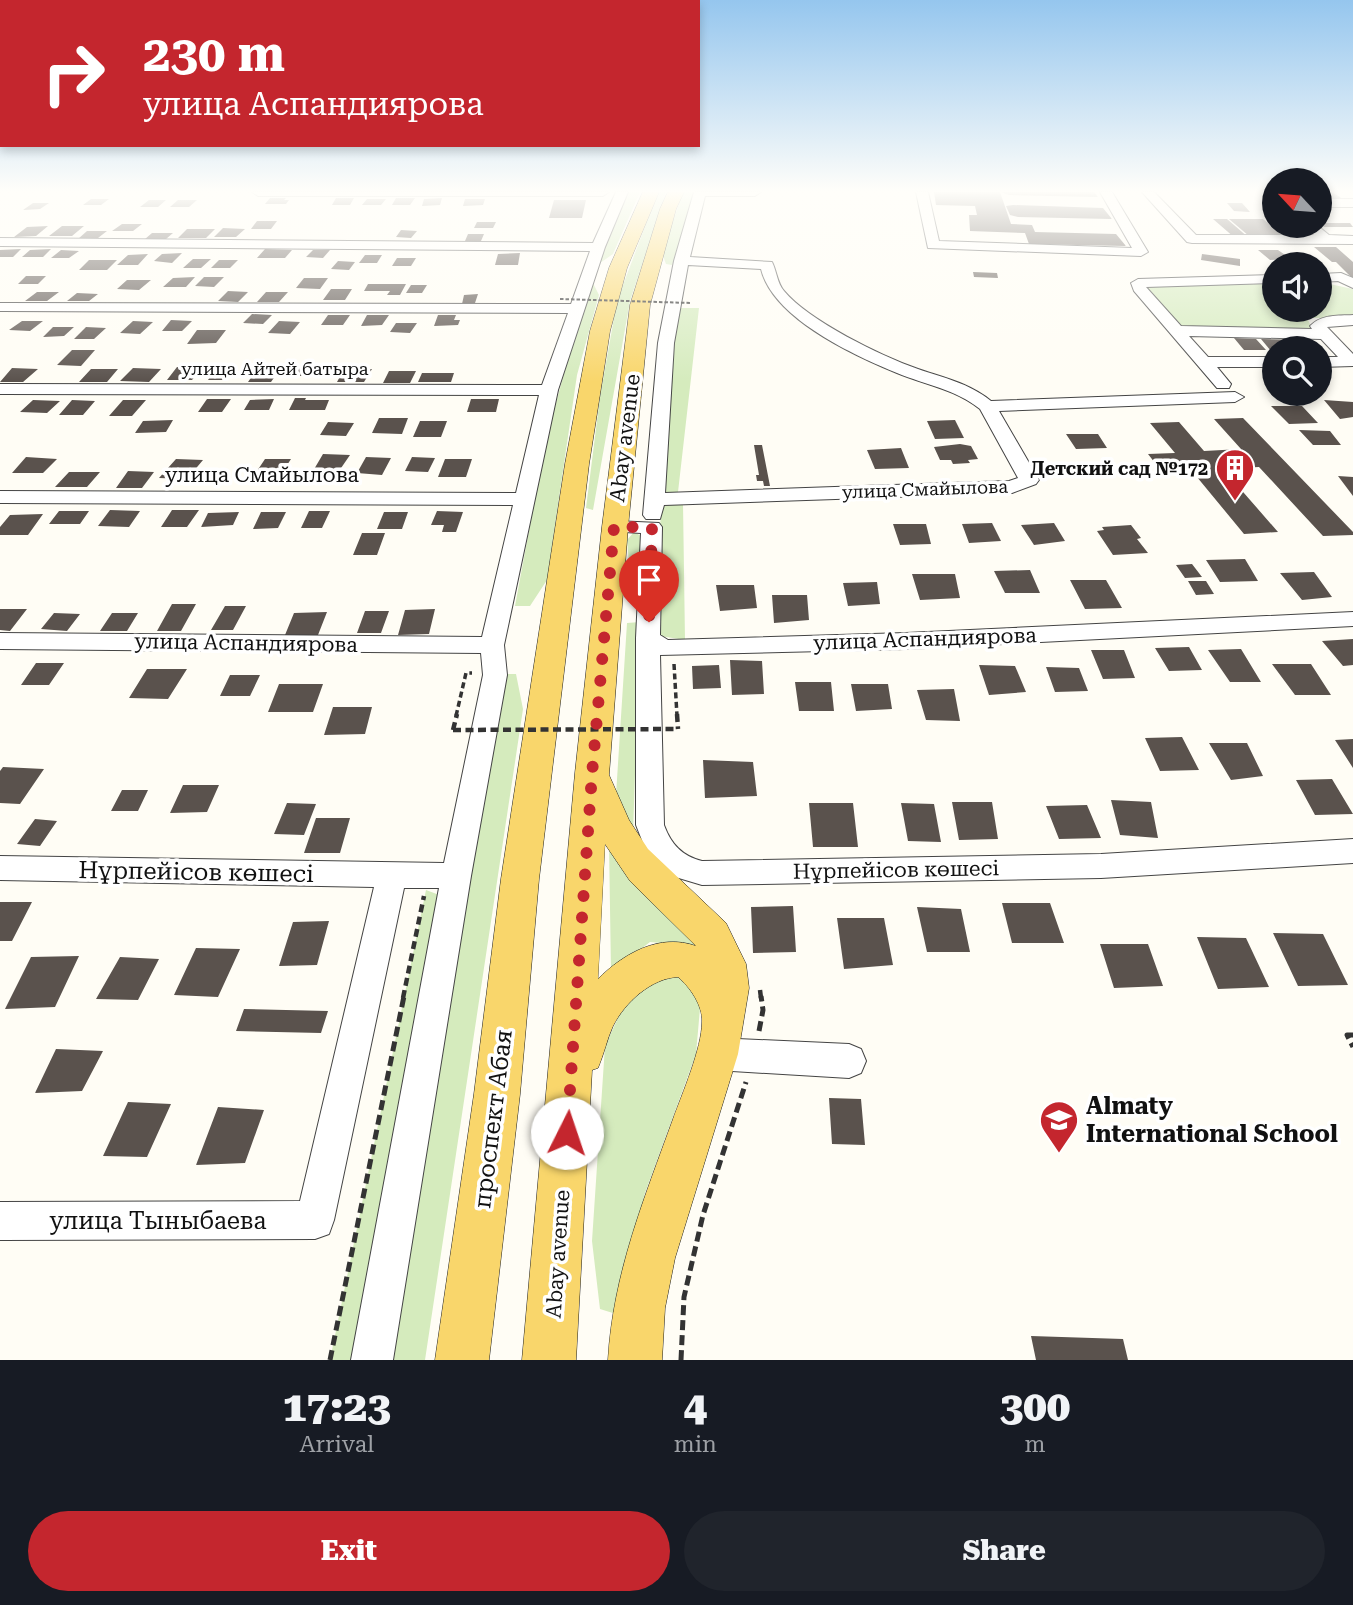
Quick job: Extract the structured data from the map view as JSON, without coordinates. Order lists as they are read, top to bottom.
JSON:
{
  "streets": {
    "main road": ["Abay avenue", "проспект Абая"],
    "street": [
      "улица Айтей батыра",
      "улица Смайылова",
      "улица Аспандиярова",
      "Нұрпейісов көшесі",
      "улица Тыныбаева"
    ]
  },
  "crossings": [
    ["Abay avenue", "проспект Абая"],
    ["улица Аспандиярова", "Нұрпейісов көшесі"],
    ["Нұрпейісов көшесі", "улица Тыныбаева"]
  ],
  "places": {
    "building": ["Детский сад №172"],
    "school or university": ["Almaty International School"]
  },
  "north": "top left",
  "page": {
    "turn": ["230 m", "улица Аспандиярова"],
    "eta": [
      "17:23",
      "Arrival",
      "4",
      "min",
      "300",
      "m"
    ],
    "buttons": ["Exit", "Share"]
  }
}
